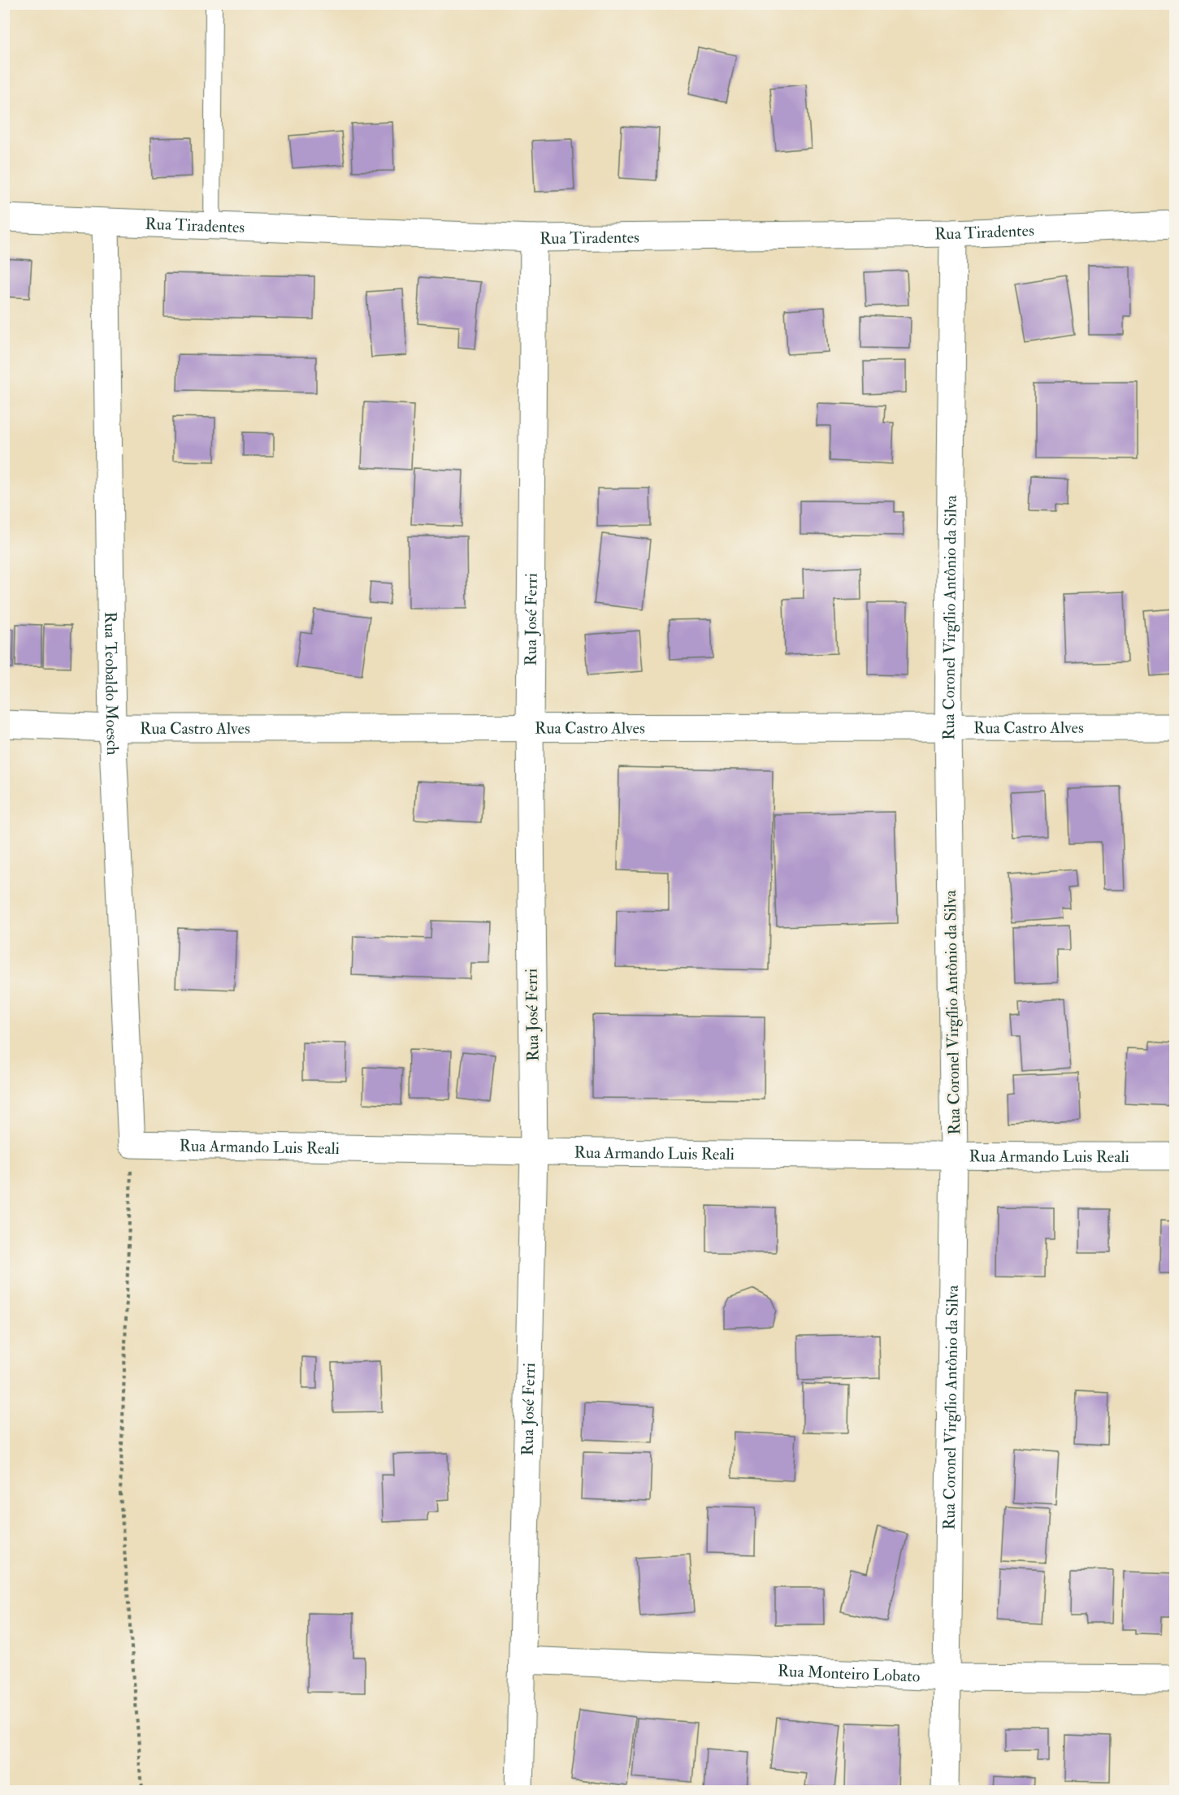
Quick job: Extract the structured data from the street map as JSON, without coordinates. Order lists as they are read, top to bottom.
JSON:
{
  "streets": {
    "street": [
      "Rua Tiradentes",
      "Rua Coronel Virgílio Antônio da Silva",
      "Rua José Ferri",
      "Rua Teobaldo Moesch",
      "Rua Castro Alves",
      "Rua Armando Luis Reali",
      "Rua Monteiro Lobato"
    ]
  },
  "crossings": [
    ["Rua Tiradentes", "Rua Coronel Virgílio Antônio da Silva"],
    ["Rua Tiradentes", "Rua José Ferri"],
    ["Rua Tiradentes", "Rua Teobaldo Moesch"],
    ["Rua Coronel Virgílio Antônio da Silva", "Rua Castro Alves"],
    ["Rua Coronel Virgílio Antônio da Silva", "Rua Armando Luis Reali"],
    ["Rua Coronel Virgílio Antônio da Silva", "Rua Monteiro Lobato"],
    ["Rua José Ferri", "Rua Castro Alves"],
    ["Rua José Ferri", "Rua Armando Luis Reali"],
    ["Rua José Ferri", "Rua Monteiro Lobato"],
    ["Rua Teobaldo Moesch", "Rua Castro Alves"],
    ["Rua Teobaldo Moesch", "Rua Armando Luis Reali"]
  ]
}
